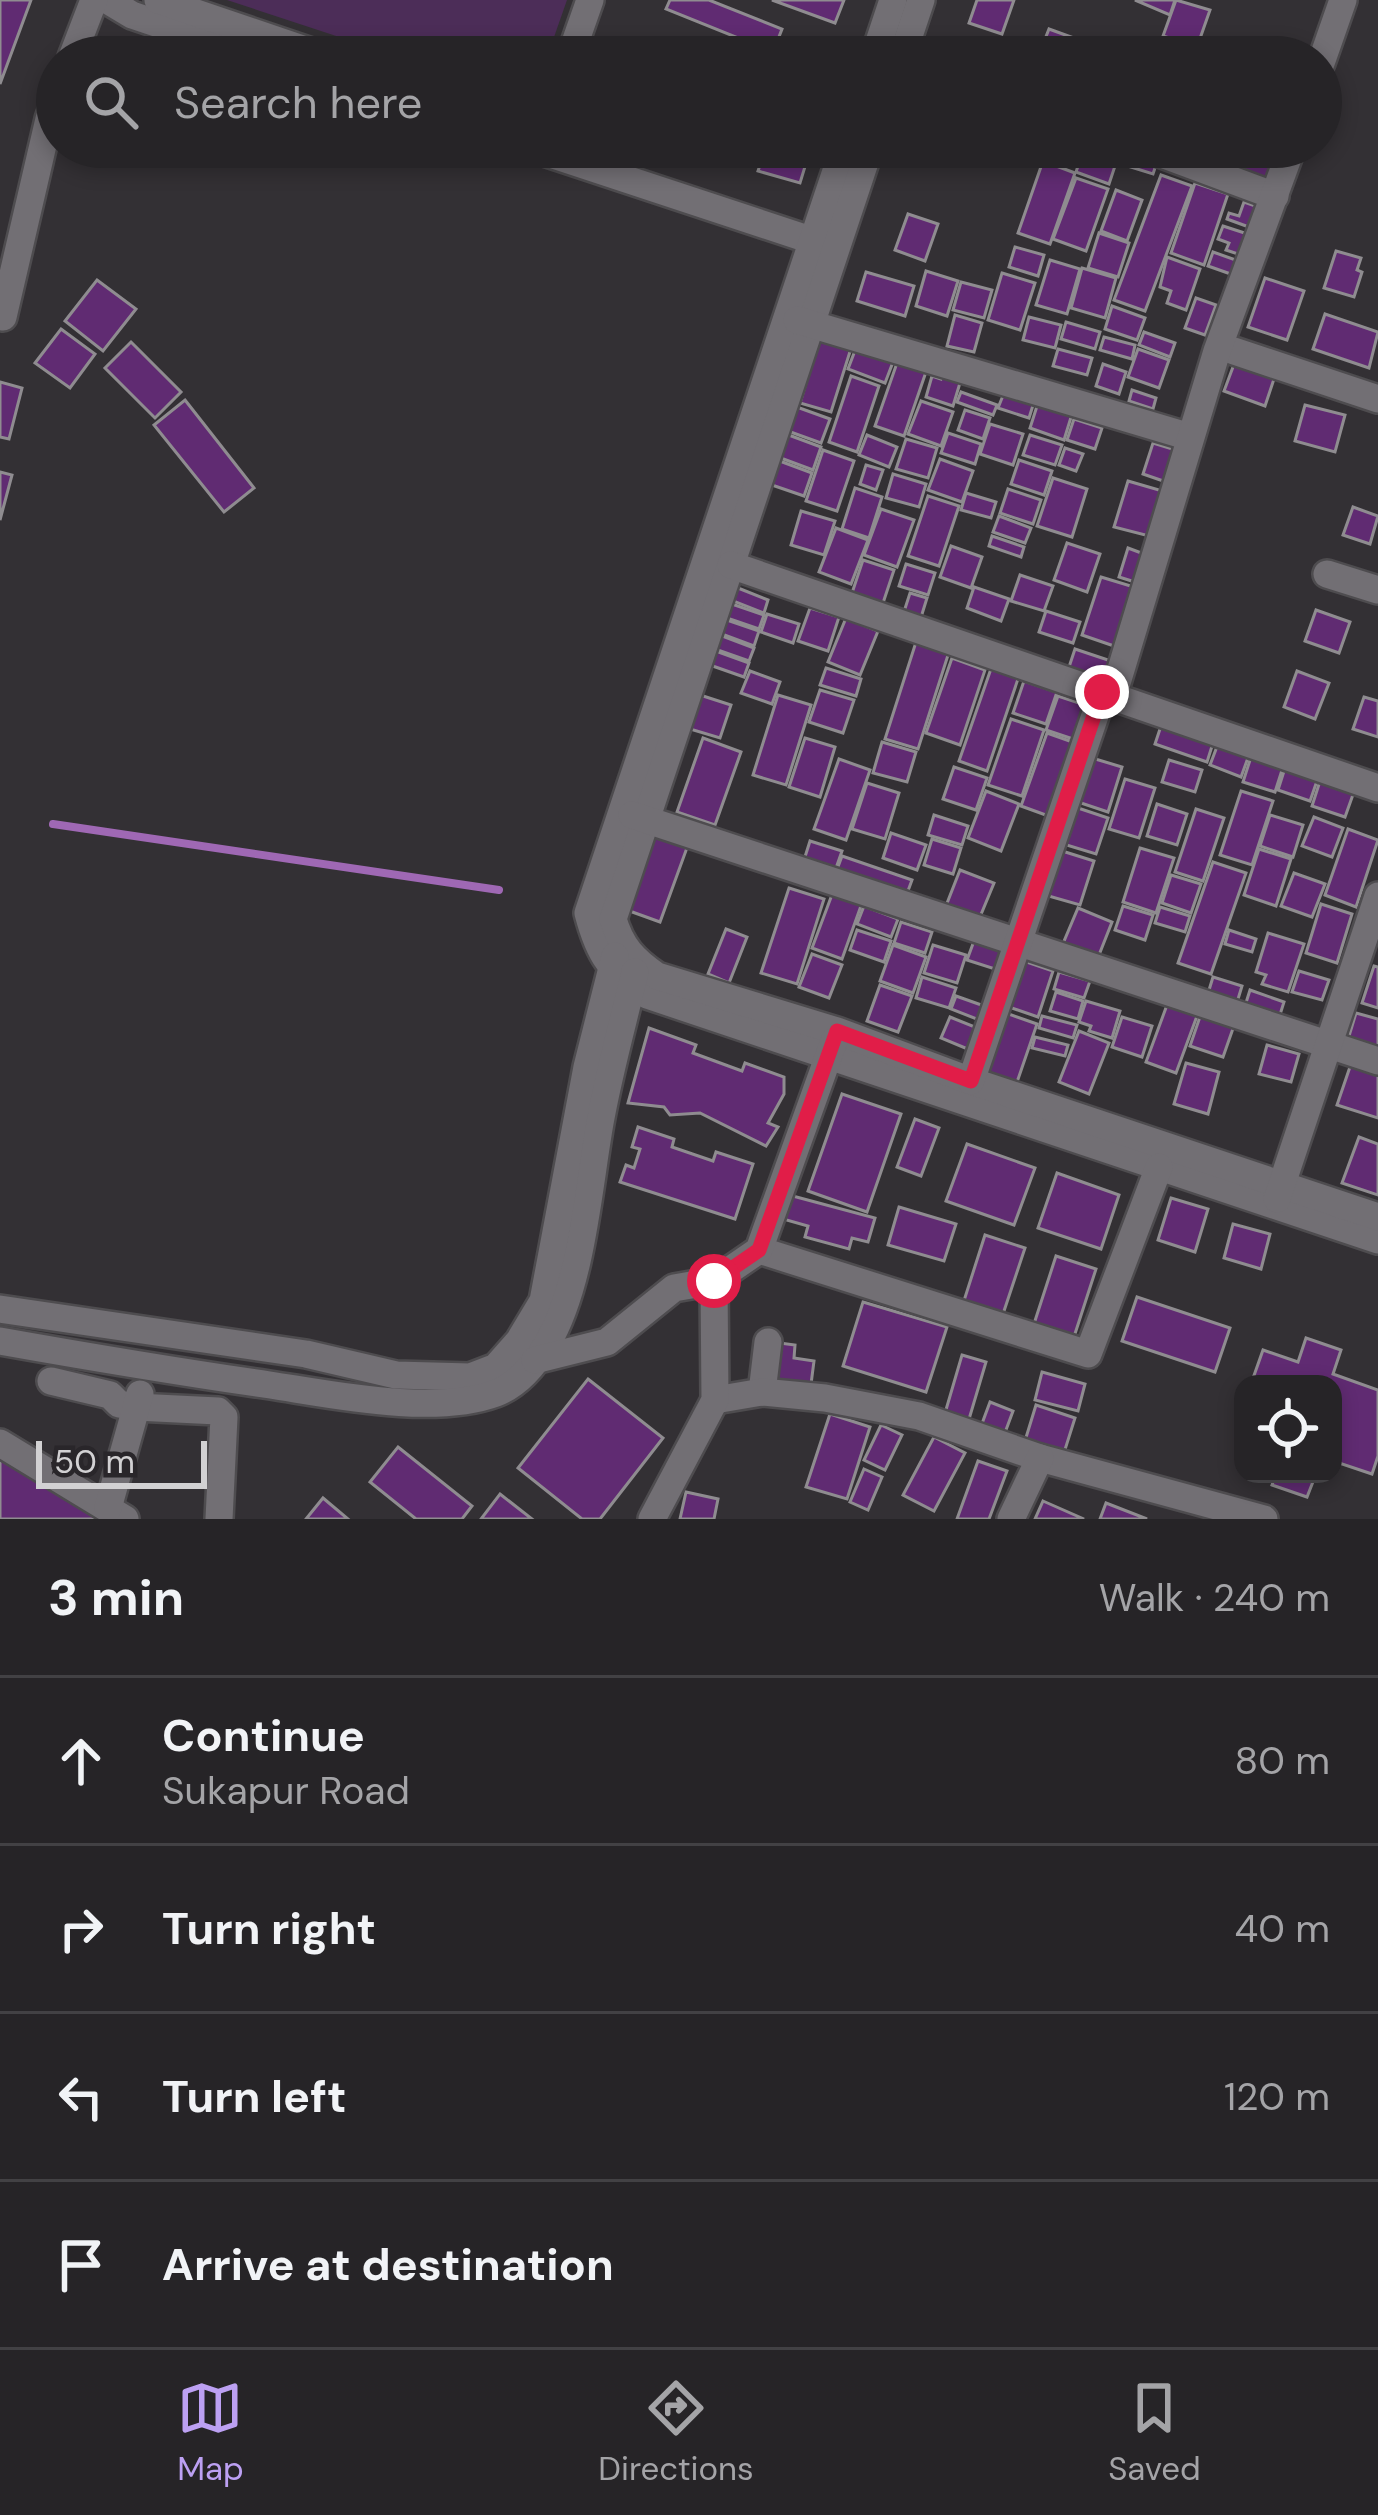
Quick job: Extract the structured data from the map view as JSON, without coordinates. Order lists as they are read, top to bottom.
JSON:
{
  "scale_bar": "50 m",
  "page": {
    "search": "Search here",
    "scale": "50 m",
    "heading": ["3 min", "Walk · 240 m"],
    "list": [
      ["Continue", "Sukapur Road", "80 m"],
      ["Turn right", "40 m"],
      ["Turn left", "120 m"],
      "Arrive at destination"
    ],
    "nav": ["Map", "Directions", "Saved"]
  }
}
